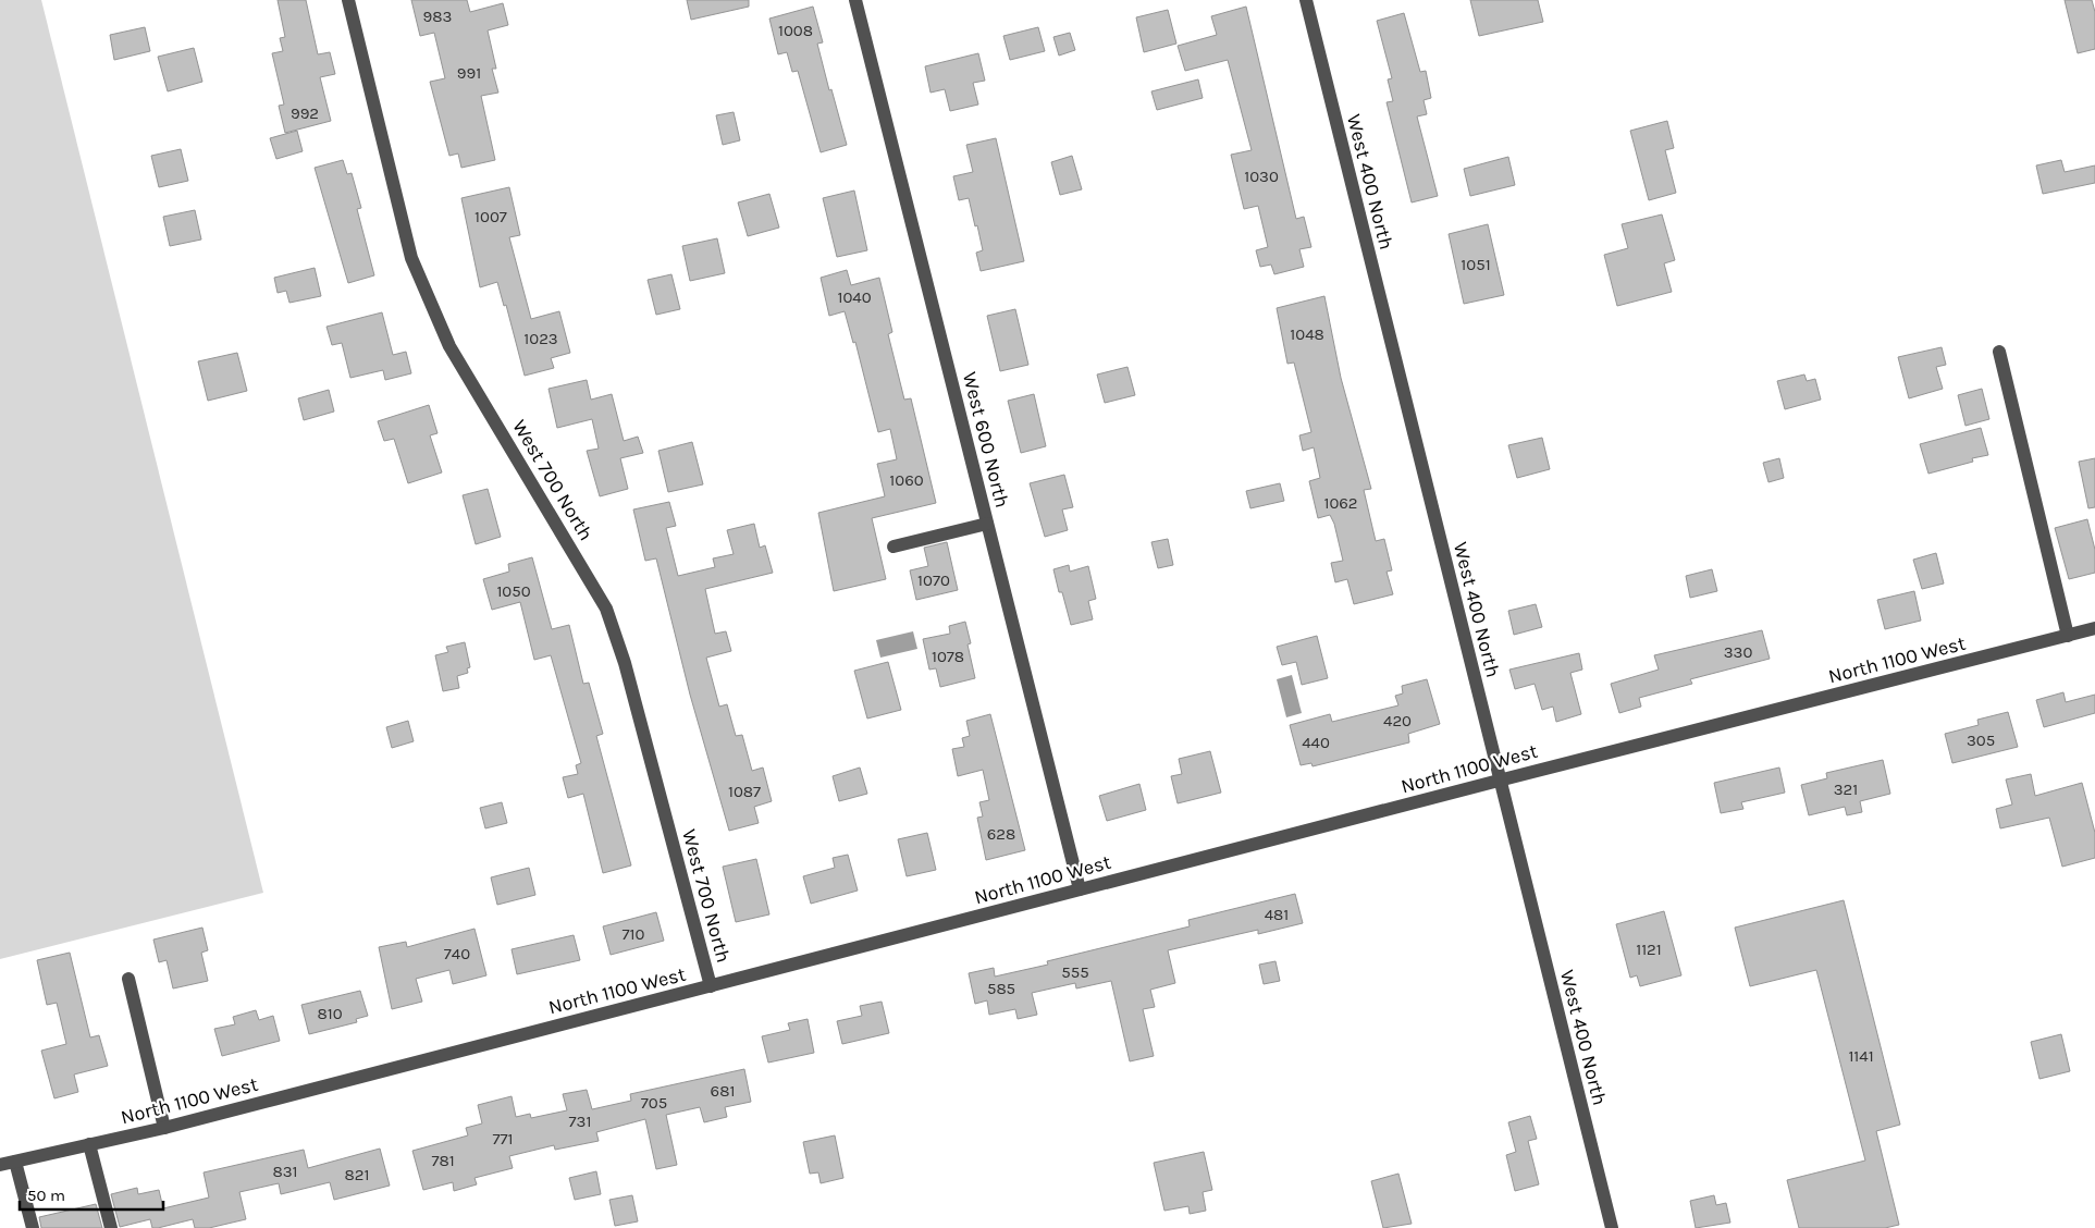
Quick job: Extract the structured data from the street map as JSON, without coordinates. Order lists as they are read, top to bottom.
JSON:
{
  "streets": {
    "street": [
      "West 400 North",
      "West 600 North",
      "West 700 North",
      "North 1100 West"
    ]
  },
  "crossings": [
    ["West 400 North", "North 1100 West"],
    ["West 600 North", "North 1100 West"],
    ["West 700 North", "North 1100 West"]
  ],
  "house_numbers": [
    "983",
    "1008",
    "991",
    "992",
    "1030",
    "1007",
    "1051",
    "1040",
    "1048",
    "1023",
    "1060",
    "1062",
    "1070",
    "1050",
    "330",
    "1078",
    "420",
    "305",
    "440",
    "321",
    "1087",
    "628",
    "481",
    "710",
    "1121",
    "740",
    "555",
    "585",
    "810",
    "1141",
    "681",
    "705",
    "731",
    "771",
    "781",
    "831",
    "821"
  ],
  "scale_bar": "50 m"
}
